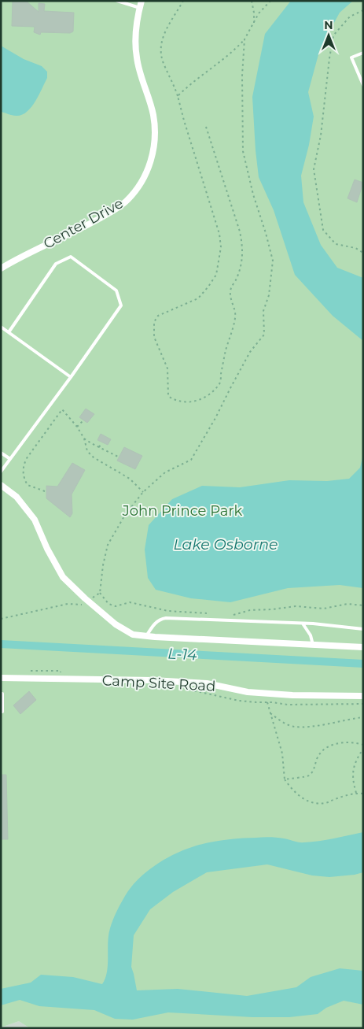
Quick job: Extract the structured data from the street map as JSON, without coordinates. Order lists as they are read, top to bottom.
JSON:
{
  "streets": {
    "street": ["Center Drive", "Camp Site Road"]
  },
  "water": ["Lake Osborne", "L-14"],
  "parks": ["John Prince Park"],
  "north": "top"
}
